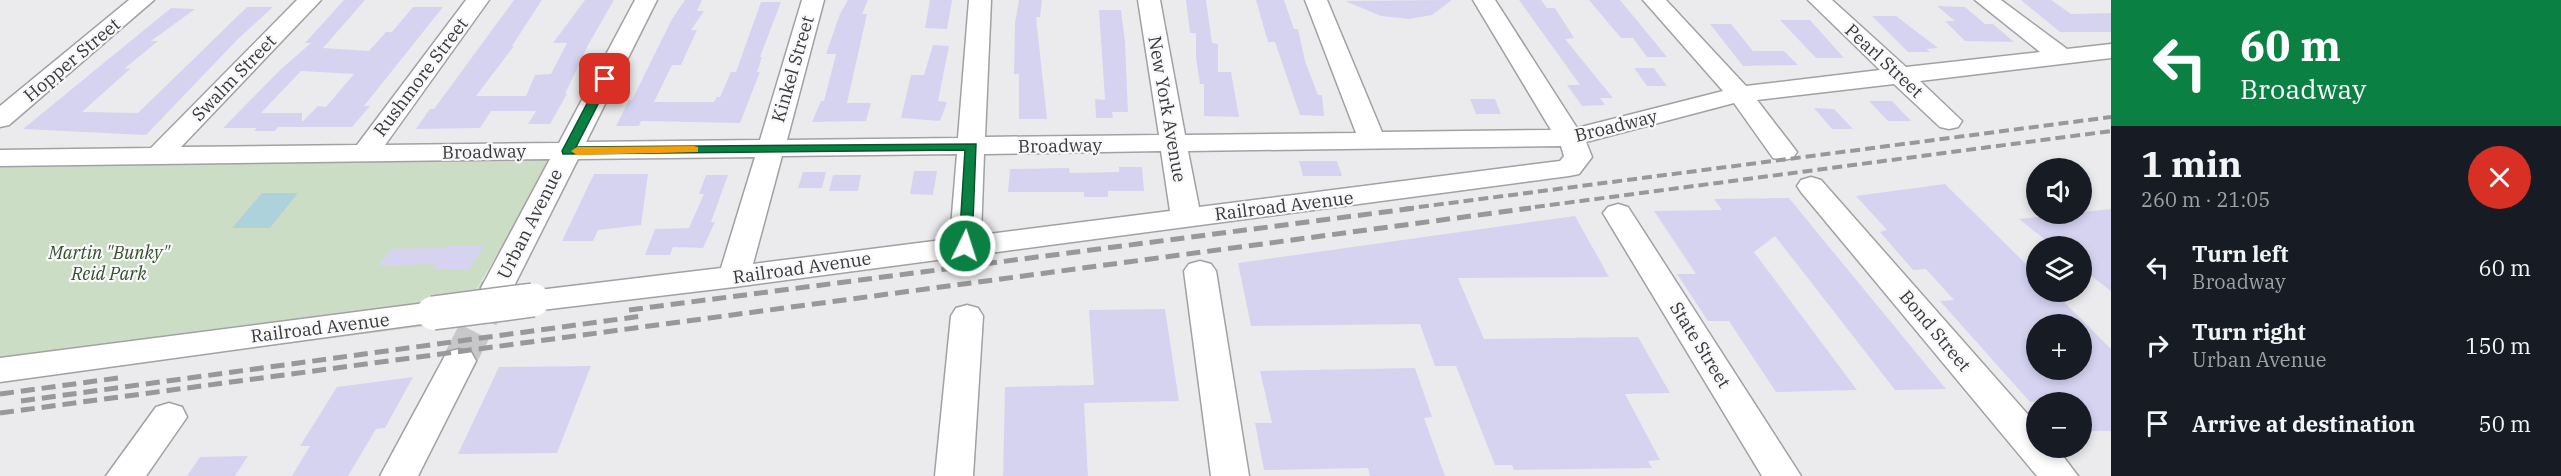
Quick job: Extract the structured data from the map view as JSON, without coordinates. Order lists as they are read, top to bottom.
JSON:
{
  "streets": {
    "street": [
      "Hopper Street",
      "Pearl Street",
      "Kinkel Street",
      "Rushmore Street",
      "Swalm Street",
      "New York Avenue",
      "Broadway",
      "Railroad Avenue",
      "Urban Avenue",
      "Bond Street",
      "State Street"
    ]
  },
  "crossings": [
    ["Pearl Street", "Broadway"],
    ["Kinkel Street", "Broadway"],
    ["Kinkel Street", "Railroad Avenue"],
    ["Rushmore Street", "Broadway"],
    ["Swalm Street", "Broadway"],
    ["New York Avenue", "Broadway"],
    ["New York Avenue", "Railroad Avenue"],
    ["Broadway", "Railroad Avenue"],
    ["Broadway", "Urban Avenue"]
  ],
  "parks": ["Martin \"Bunky\" Reid Park"],
  "page": {
    "turn": ["60 m", "Broadway"],
    "heading": ["1 min", "260 m · 21:05"],
    "map_buttons": ["+", "−"],
    "list": [
      {
        "name": "Turn left",
        "note": "Broadway",
        "value": "60 m"
      },
      {
        "name": "Turn right",
        "note": "Urban Avenue",
        "value": "150 m"
      },
      {
        "name": "Arrive at destination",
        "value": "50 m"
      }
    ]
  }
}
